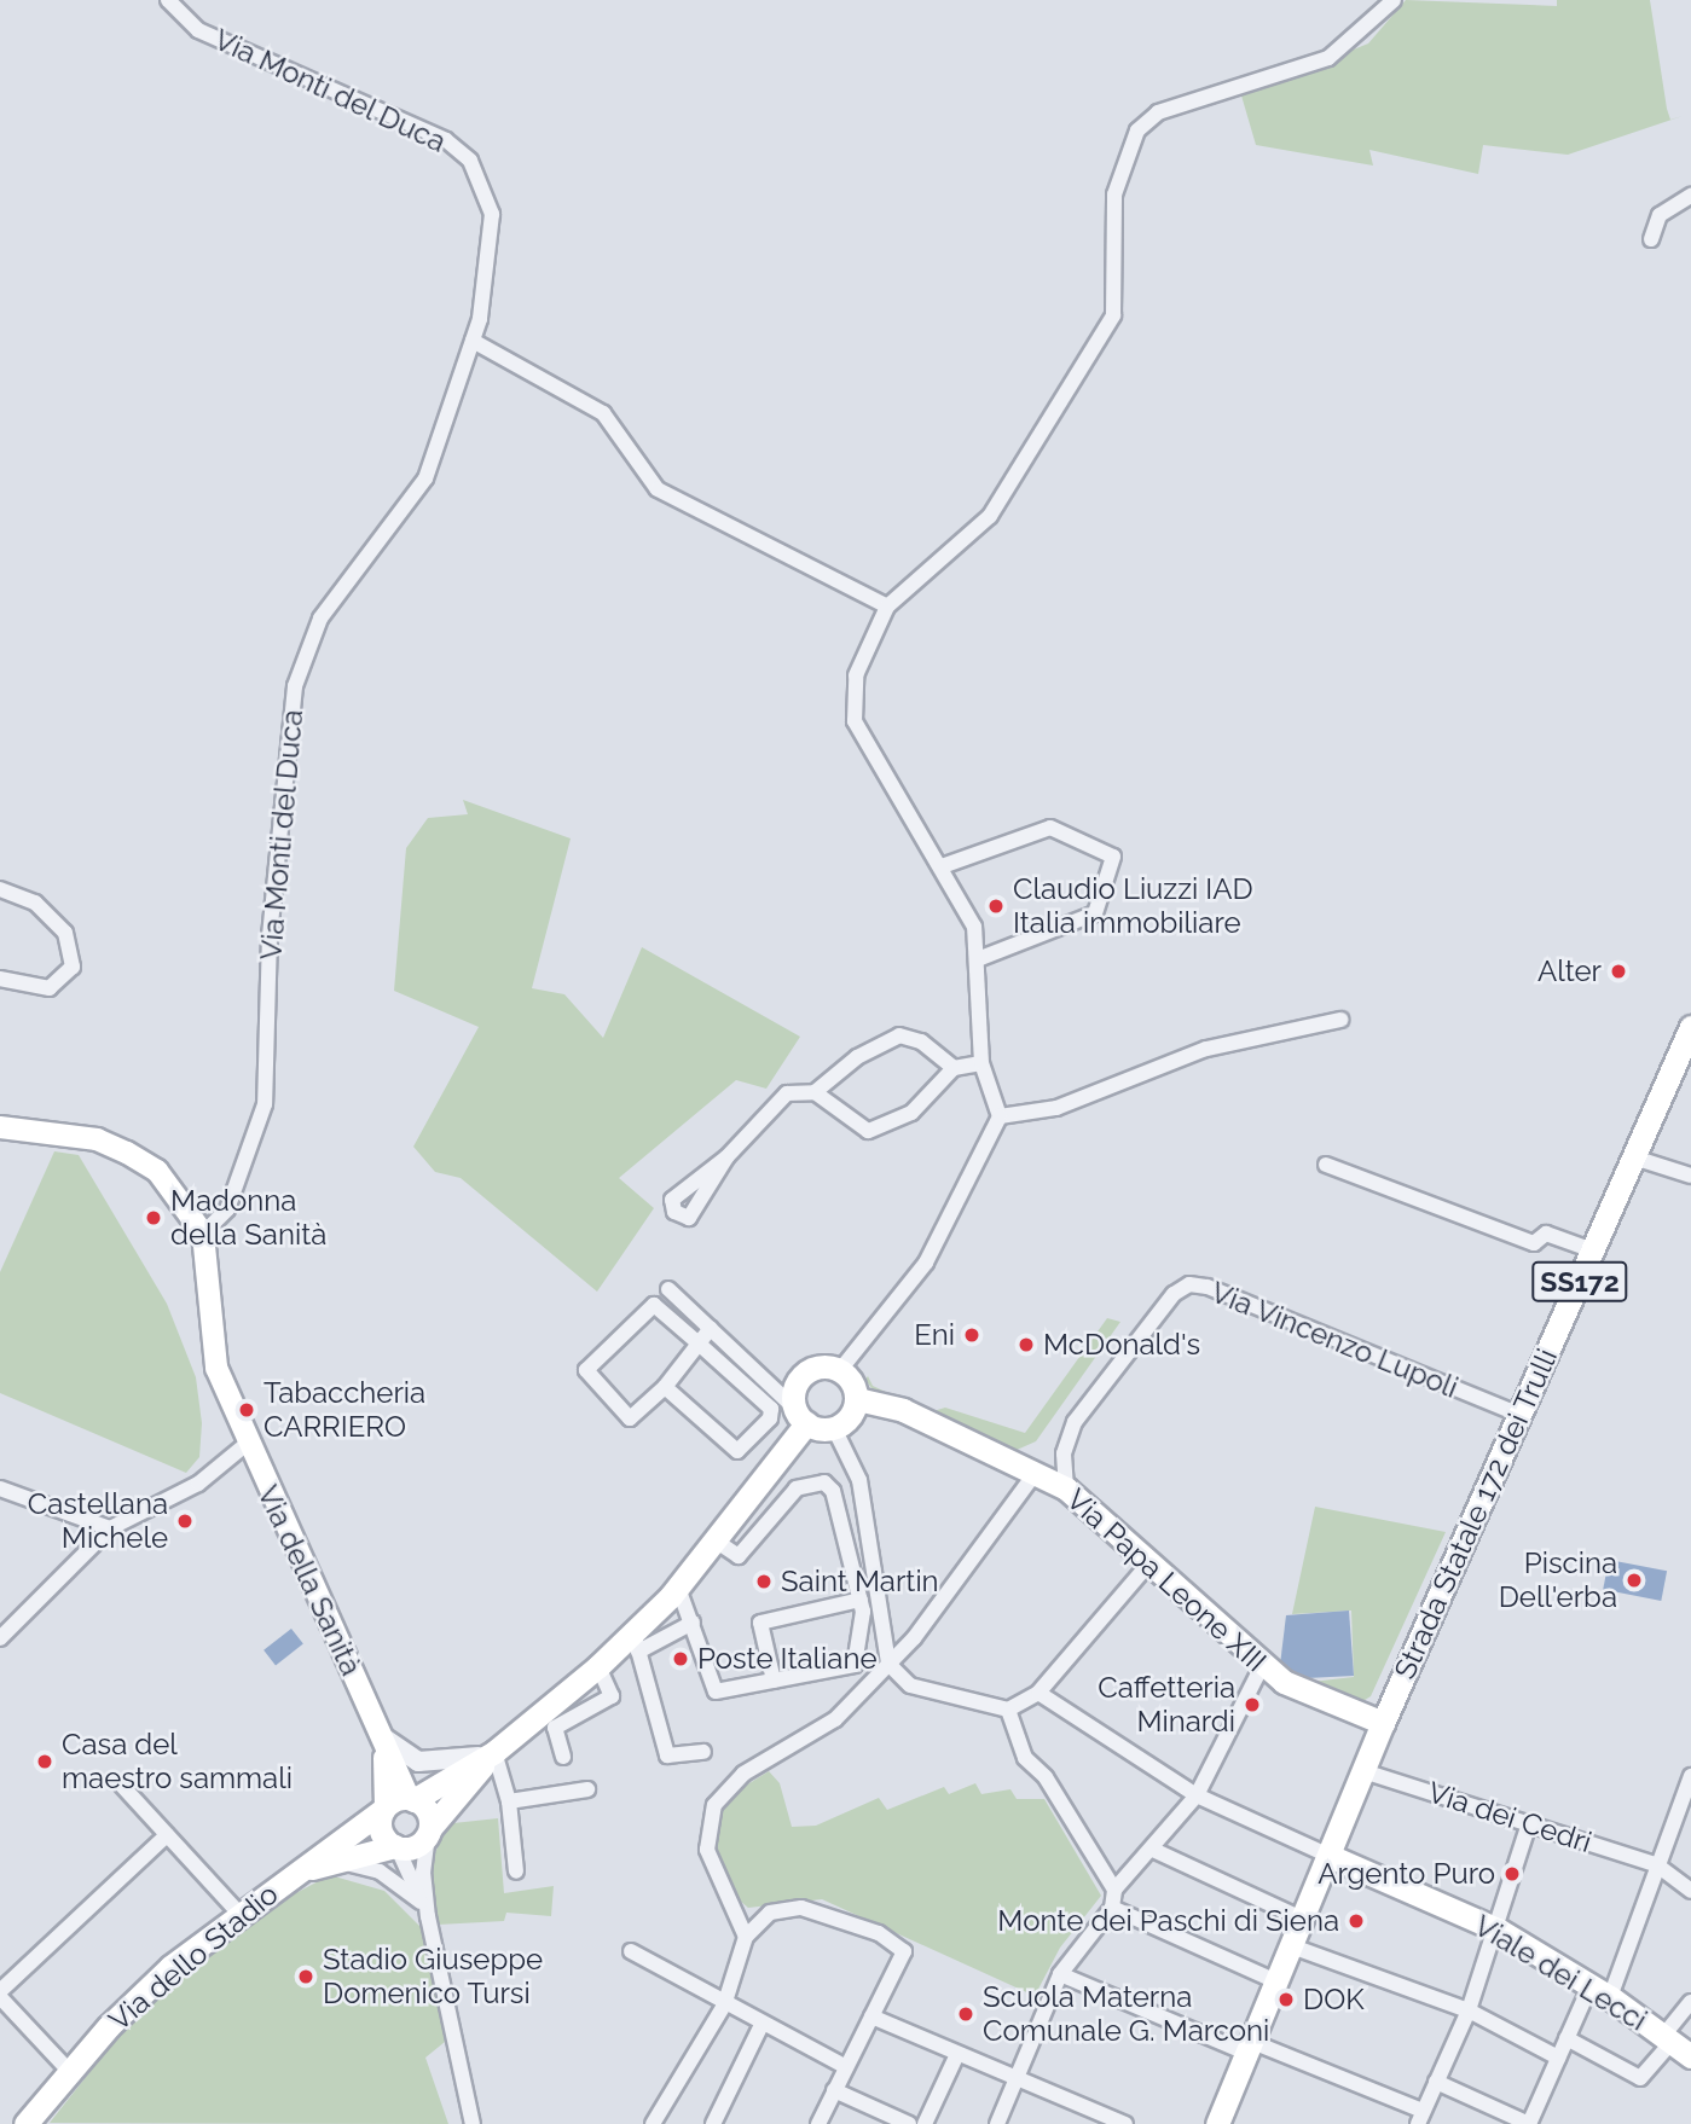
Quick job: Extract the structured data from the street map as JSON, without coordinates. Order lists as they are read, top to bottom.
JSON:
{
  "streets": {
    "main road": [
      "SS172",
      "Strada Statale 172 dei Trulli",
      "Via della Sanità",
      "Via Papa Leone XIII",
      "Via dello Stadio",
      "Viale dei Lecci"
    ],
    "street": ["Via Monti del Duca", "Via Vincenzo Lupoli", "Via dei Cedri"]
  },
  "crossings": [
    ["Via Monti del Duca", "Via della Sanità"],
    ["SS172", "Strada Statale 172 dei Trulli"],
    ["SS172", "Via Papa Leone XIII"],
    ["SS172", "Via dei Cedri"],
    ["SS172", "Viale dei Lecci"],
    ["Via Vincenzo Lupoli", "Strada Statale 172 dei Trulli"],
    ["Via Vincenzo Lupoli", "Via Papa Leone XIII"],
    ["Strada Statale 172 dei Trulli", "Via Papa Leone XIII"],
    ["Via della Sanità", "Via dello Stadio"]
  ],
  "places": [
    "Claudio Liuzzi IAD Italia immobiliare",
    "Alter",
    "Madonna della Sanità",
    "Eni",
    "McDonald's",
    "Tabaccheria CARRIERO",
    "Castellana Michele",
    "Piscina Dell'erba",
    "Saint Martin",
    "Poste Italiane",
    "Caffetteria Minardi",
    "Casa del maestro sammali",
    "Argento Puro",
    "Monte dei Paschi di Siena",
    "Stadio Giuseppe Domenico Tursi",
    "DOK",
    "Scuola Materna Comunale G. Marconi"
  ]
}
